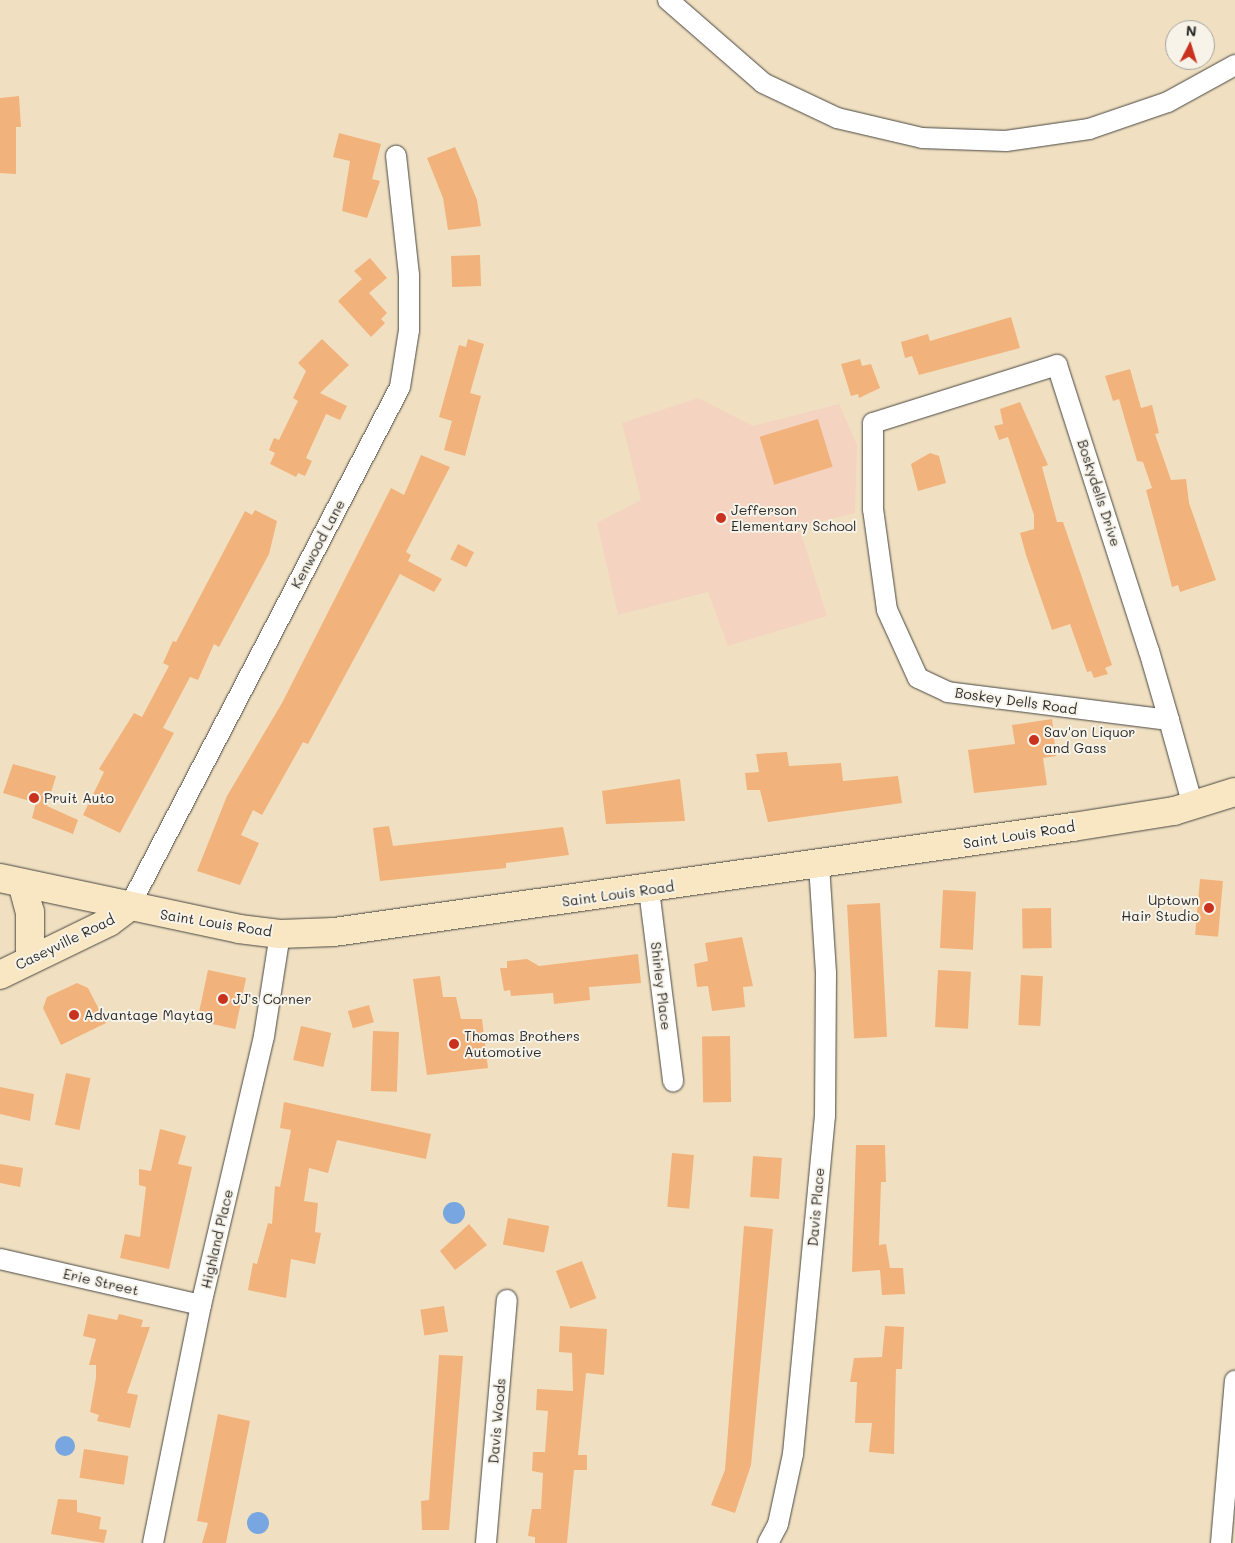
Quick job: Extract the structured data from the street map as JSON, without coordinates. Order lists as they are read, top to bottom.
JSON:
{
  "streets": {
    "street": [
      "Boskydells Drive",
      "Kenwood Lane",
      "Boskey Dells Road",
      "Saint Louis Road",
      "Caseyville Road",
      "Shirley Place",
      "Davis Place",
      "Highland Place",
      "Erie Street",
      "Davis Woods"
    ]
  },
  "crossings": [
    ["Boskydells Drive", "Boskey Dells Road"],
    ["Boskydells Drive", "Saint Louis Road"],
    ["Kenwood Lane", "Saint Louis Road"],
    ["Kenwood Lane", "Caseyville Road"],
    ["Saint Louis Road", "Caseyville Road"],
    ["Saint Louis Road", "Shirley Place"],
    ["Saint Louis Road", "Davis Place"],
    ["Saint Louis Road", "Highland Place"],
    ["Highland Place", "Erie Street"]
  ],
  "places": [
    "Jefferson Elementary School",
    "Sav'on Liquor and Gass",
    "Pruit Auto",
    "Uptown Hair Studio",
    "JJ's Corner",
    "Advantage Maytag",
    "Thomas Brothers Automotive"
  ],
  "north": "top"
}
